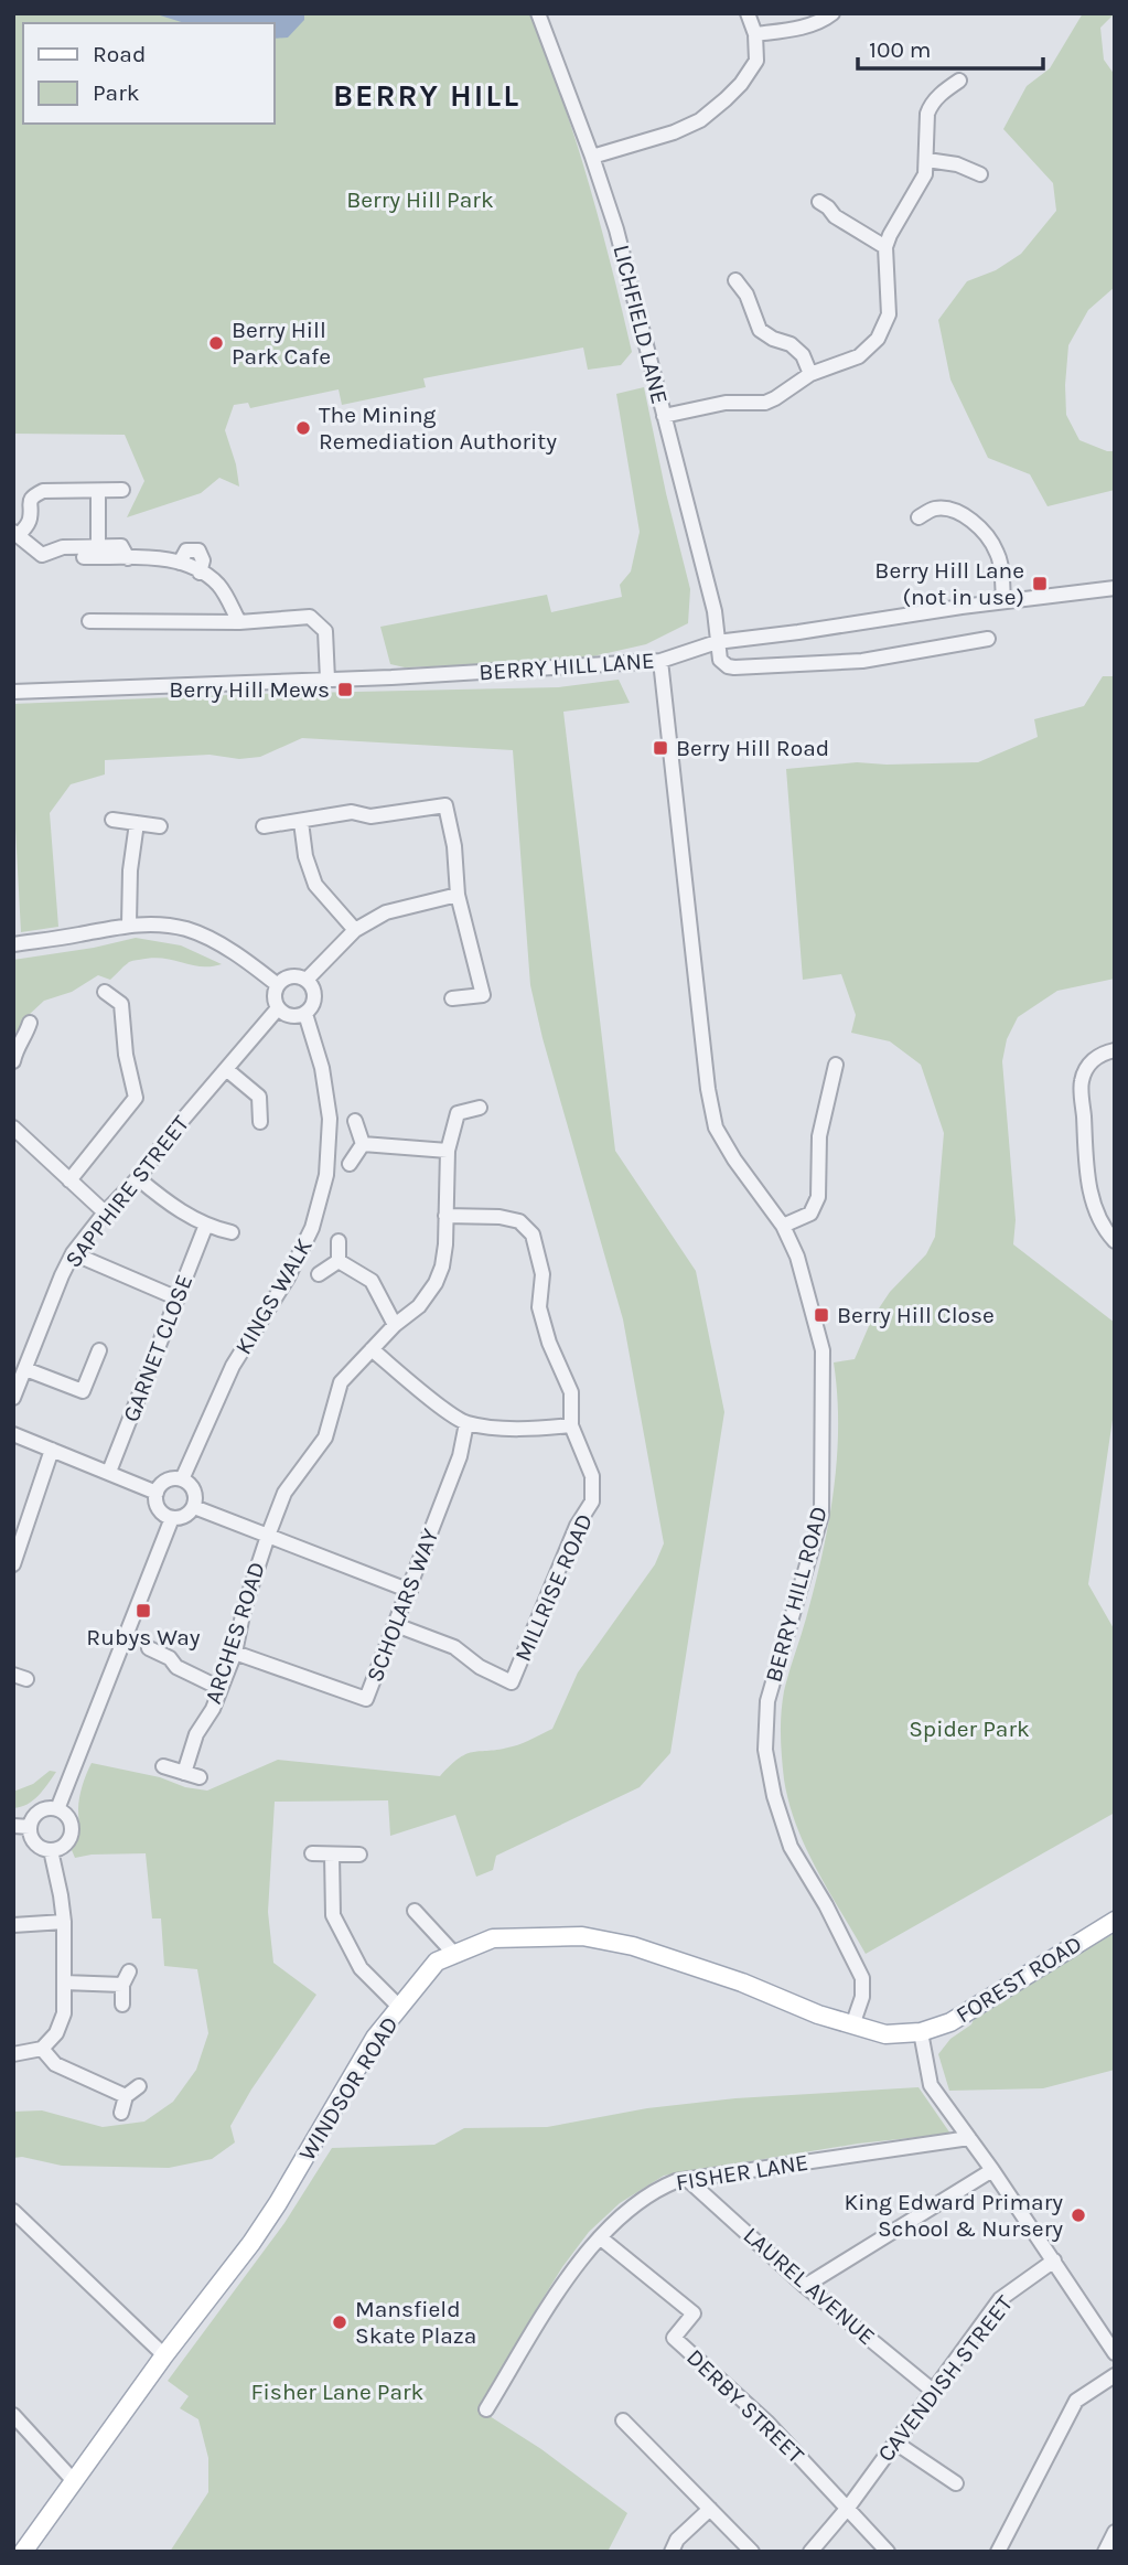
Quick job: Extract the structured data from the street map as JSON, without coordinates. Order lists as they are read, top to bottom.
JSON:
{
  "streets": {
    "main road": ["FOREST ROAD", "WINDSOR ROAD"],
    "street": [
      "LICHFIELD LANE",
      "BERRY HILL LANE",
      "SAPPHIRE STREET",
      "KINGS WALK",
      "GARNET CLOSE",
      "MILLRISE ROAD",
      "BERRY HILL ROAD",
      "SCHOLARS WAY",
      "ARCHES ROAD",
      "FISHER LANE",
      "LAUREL AVENUE",
      "CAVENDISH STREET",
      "DERBY STREET"
    ]
  },
  "crossings": [
    ["LICHFIELD LANE", "BERRY HILL LANE"],
    ["BERRY HILL LANE", "BERRY HILL ROAD"],
    ["SAPPHIRE STREET", "KINGS WALK"],
    ["MILLRISE ROAD", "SCHOLARS WAY"],
    ["MILLRISE ROAD", "ARCHES ROAD"],
    ["BERRY HILL ROAD", "WINDSOR ROAD"],
    ["SCHOLARS WAY", "ARCHES ROAD"],
    ["FOREST ROAD", "WINDSOR ROAD"],
    ["FISHER LANE", "LAUREL AVENUE"],
    ["FISHER LANE", "DERBY STREET"],
    ["LAUREL AVENUE", "CAVENDISH STREET"],
    ["CAVENDISH STREET", "DERBY STREET"]
  ],
  "districts": ["BERRY HILL"],
  "parks": ["Berry Hill Park", "Spider Park", "Fisher Lane Park"],
  "places": {
    "other": [
      "Berry Hill Park Cafe",
      "The Mining Remediation Authority",
      "King Edward Primary School & Nursery",
      "Mansfield Skate Plaza"
    ],
    "transit": [
      "Berry Hill Lane (not in use)",
      "Berry Hill Mews",
      "Berry Hill Road",
      "Berry Hill Close",
      "Rubys Way"
    ]
  },
  "legend": ["Road", "Park"],
  "scale_bar": "100 m"
}
